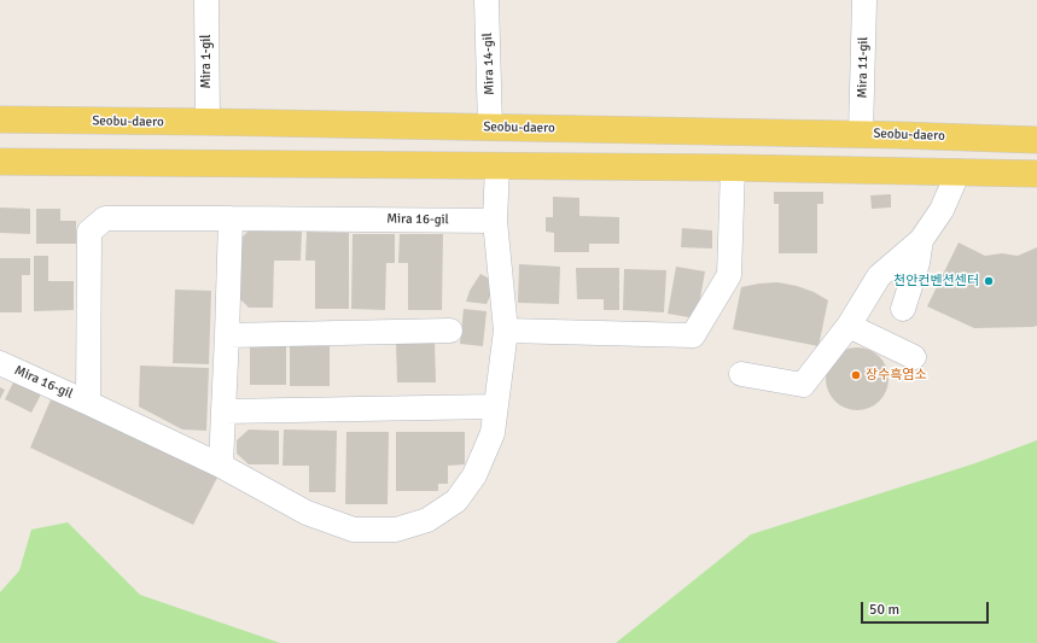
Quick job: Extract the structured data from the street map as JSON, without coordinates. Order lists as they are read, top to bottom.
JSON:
{
  "streets": {
    "main road": ["Seobu-daero"],
    "street": [
      "Mira 1-gil",
      "Mira 14-gil",
      "Mira 11-gil",
      "Mira 16-gil"
    ]
  },
  "crossings": [
    ["Mira 1-gil", "Seobu-daero"],
    ["Mira 14-gil", "Seobu-daero"],
    ["Mira 11-gil", "Seobu-daero"]
  ],
  "places": ["천안컨벤션센터", "장수흑염소"],
  "scale_bar": "50 m"
}
